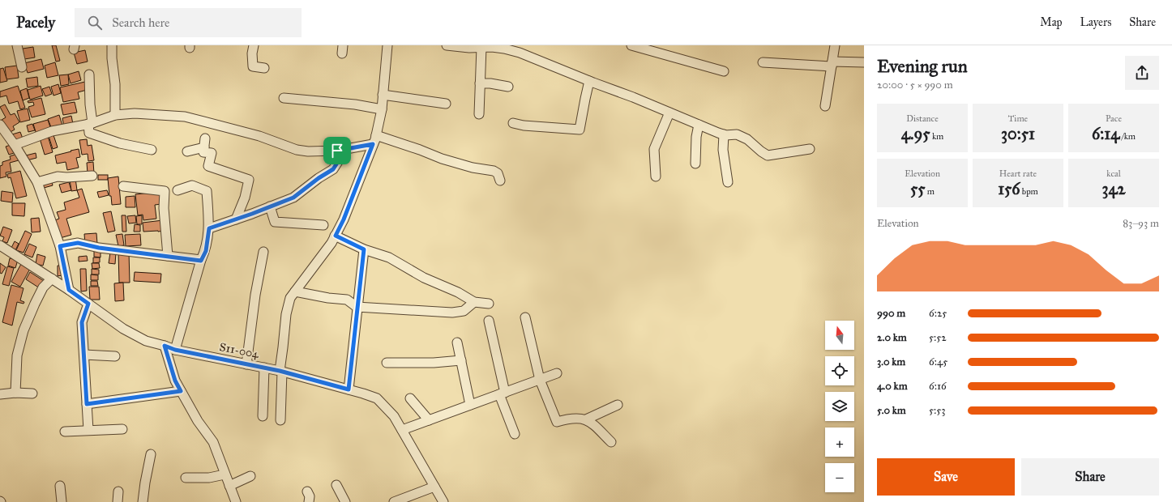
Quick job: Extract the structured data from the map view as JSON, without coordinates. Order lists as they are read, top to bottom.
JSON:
{
  "streets": {
    "street": ["S11-004"]
  },
  "north": "top",
  "page": {
    "header": "Pacely",
    "search": "Search here",
    "nav": ["Map", "Layers", "Share"],
    "heading": ["Evening run", "20:00 · 5 × 990 m"],
    "stats": [
      ["Distance", "4.95 km"],
      ["Time", "30:51"],
      ["Pace", "6:14 /km"],
      ["Elevation", "55 m"],
      ["Heart rate", "156 bpm"],
      ["kcal", "342"]
    ],
    "chart": ["Elevation", "83–93 m"],
    "list": [
      {
        "name": "990 m",
        "note": "6:25"
      },
      {
        "name": "2.0 km",
        "note": "5:52"
      },
      {
        "name": "3.0 km",
        "note": "6:45"
      },
      {
        "name": "4.0 km",
        "note": "6:16"
      },
      {
        "name": "5.0 km",
        "note": "5:53"
      }
    ],
    "map_buttons": ["+", "−"],
    "buttons": ["Save", "Share"]
  }
}
